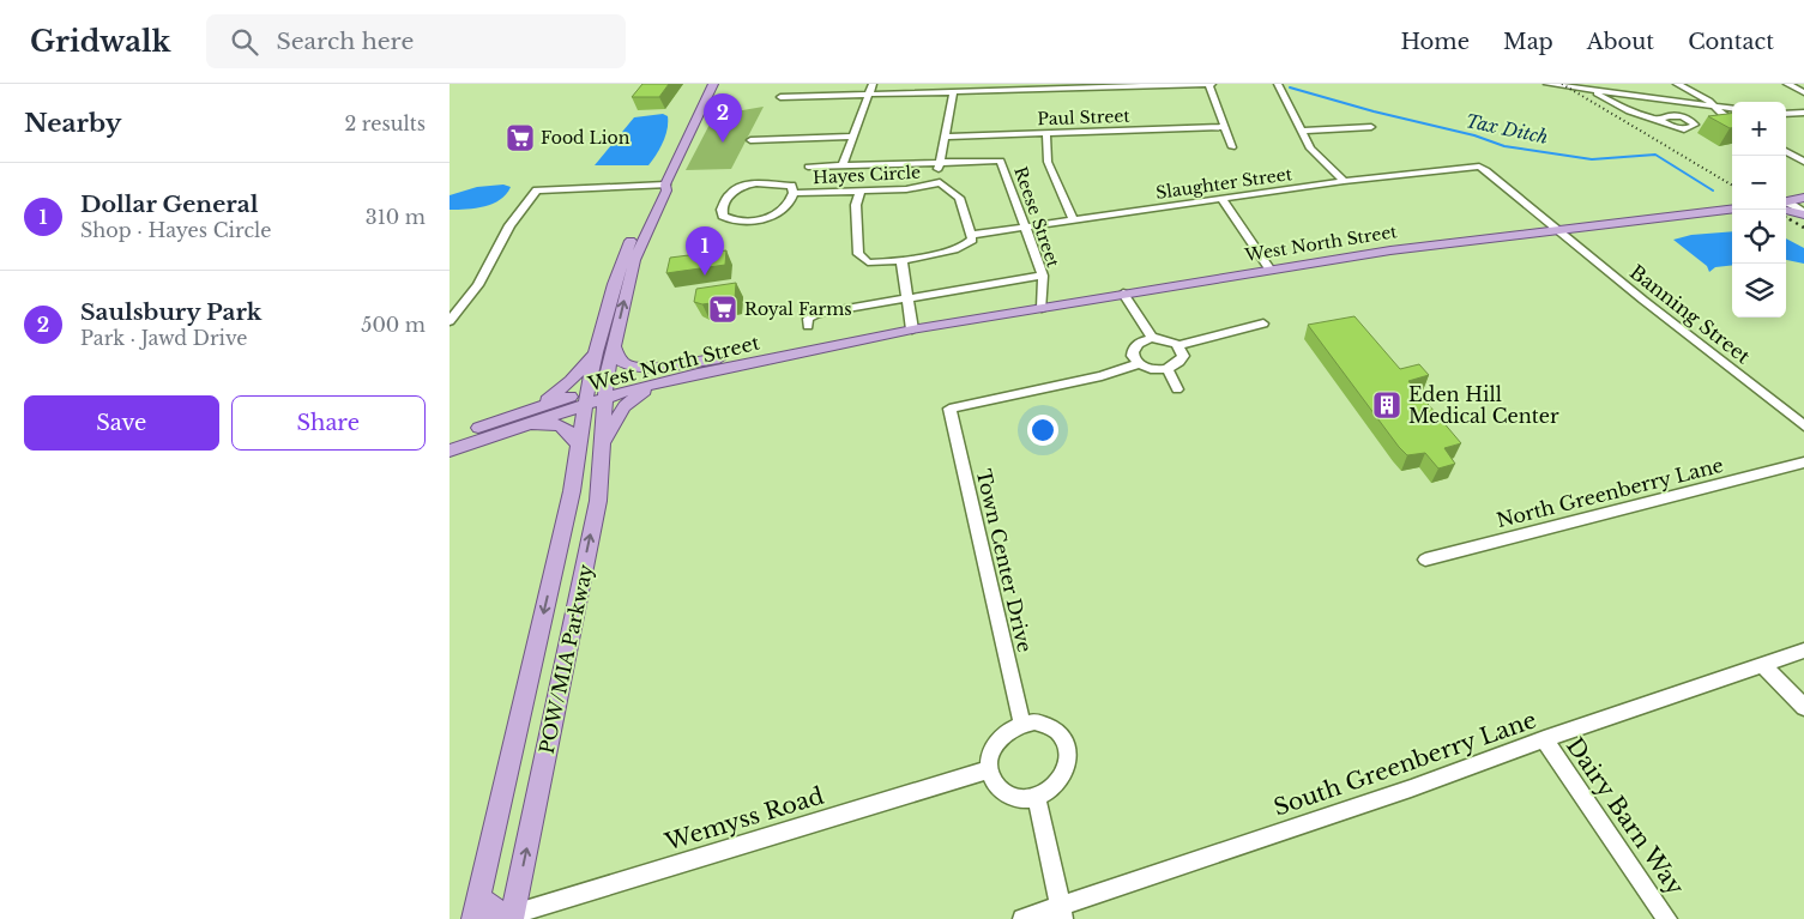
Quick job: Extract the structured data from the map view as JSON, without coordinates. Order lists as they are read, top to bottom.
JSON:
{
  "streets": {
    "main road": ["West North Street", "POW/MIA Parkway"],
    "street": [
      "Paul Street",
      "Hayes Circle",
      "Slaughter Street",
      "Reese Street",
      "Banning Street",
      "North Greenberry Lane",
      "Town Center Drive",
      "South Greenberry Lane",
      "Dairy Barn Way",
      "Wemyss Road"
    ]
  },
  "crossings": [
    ["Slaughter Street", "Reese Street"],
    ["Slaughter Street", "Banning Street"],
    ["Reese Street", "West North Street"],
    ["West North Street", "Banning Street"],
    ["West North Street", "POW/MIA Parkway"],
    ["Town Center Drive", "Wemyss Road"],
    ["POW/MIA Parkway", "Wemyss Road"],
    ["South Greenberry Lane", "Dairy Barn Way"]
  ],
  "water": ["Tax Ditch"],
  "places": {
    "supermarket": ["Food Lion", "Royal Farms"],
    "building": ["Eden Hill Medical Center"]
  },
  "page": {
    "header": "Gridwalk",
    "search": "Search here",
    "nav": [
      "Home",
      "Map",
      "About",
      "Contact"
    ],
    "heading": ["Nearby", "2 results"],
    "pins": ["2", "1"],
    "map_buttons": ["+", "−"],
    "list": [
      {
        "mark": "1",
        "name": "Dollar General",
        "note": "Shop · Hayes Circle",
        "value": "310 m"
      },
      {
        "mark": "2",
        "name": "Saulsbury Park",
        "note": "Park · Jawd Drive",
        "value": "500 m"
      }
    ],
    "buttons": ["Save", "Share"]
  }
}
